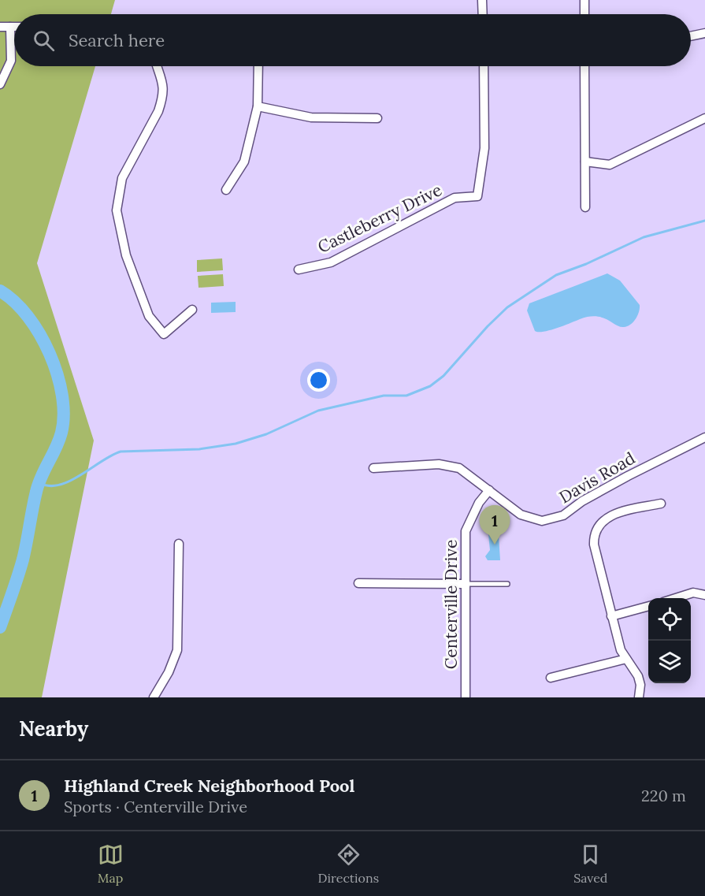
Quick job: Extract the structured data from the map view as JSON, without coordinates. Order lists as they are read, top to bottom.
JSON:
{
  "streets": {
    "street": ["Castleberry Drive", "Davis Road", "Centerville Drive"]
  },
  "crossings": [
    ["Davis Road", "Centerville Drive"]
  ],
  "page": {
    "search": "Search here",
    "pins": "1",
    "heading": "Nearby",
    "list": [
      {
        "mark": "1",
        "name": "Highland Creek Neighborhood Pool",
        "note": "Sports · Centerville Drive",
        "value": "220 m"
      }
    ],
    "nav": ["Map", "Directions", "Saved"]
  }
}
